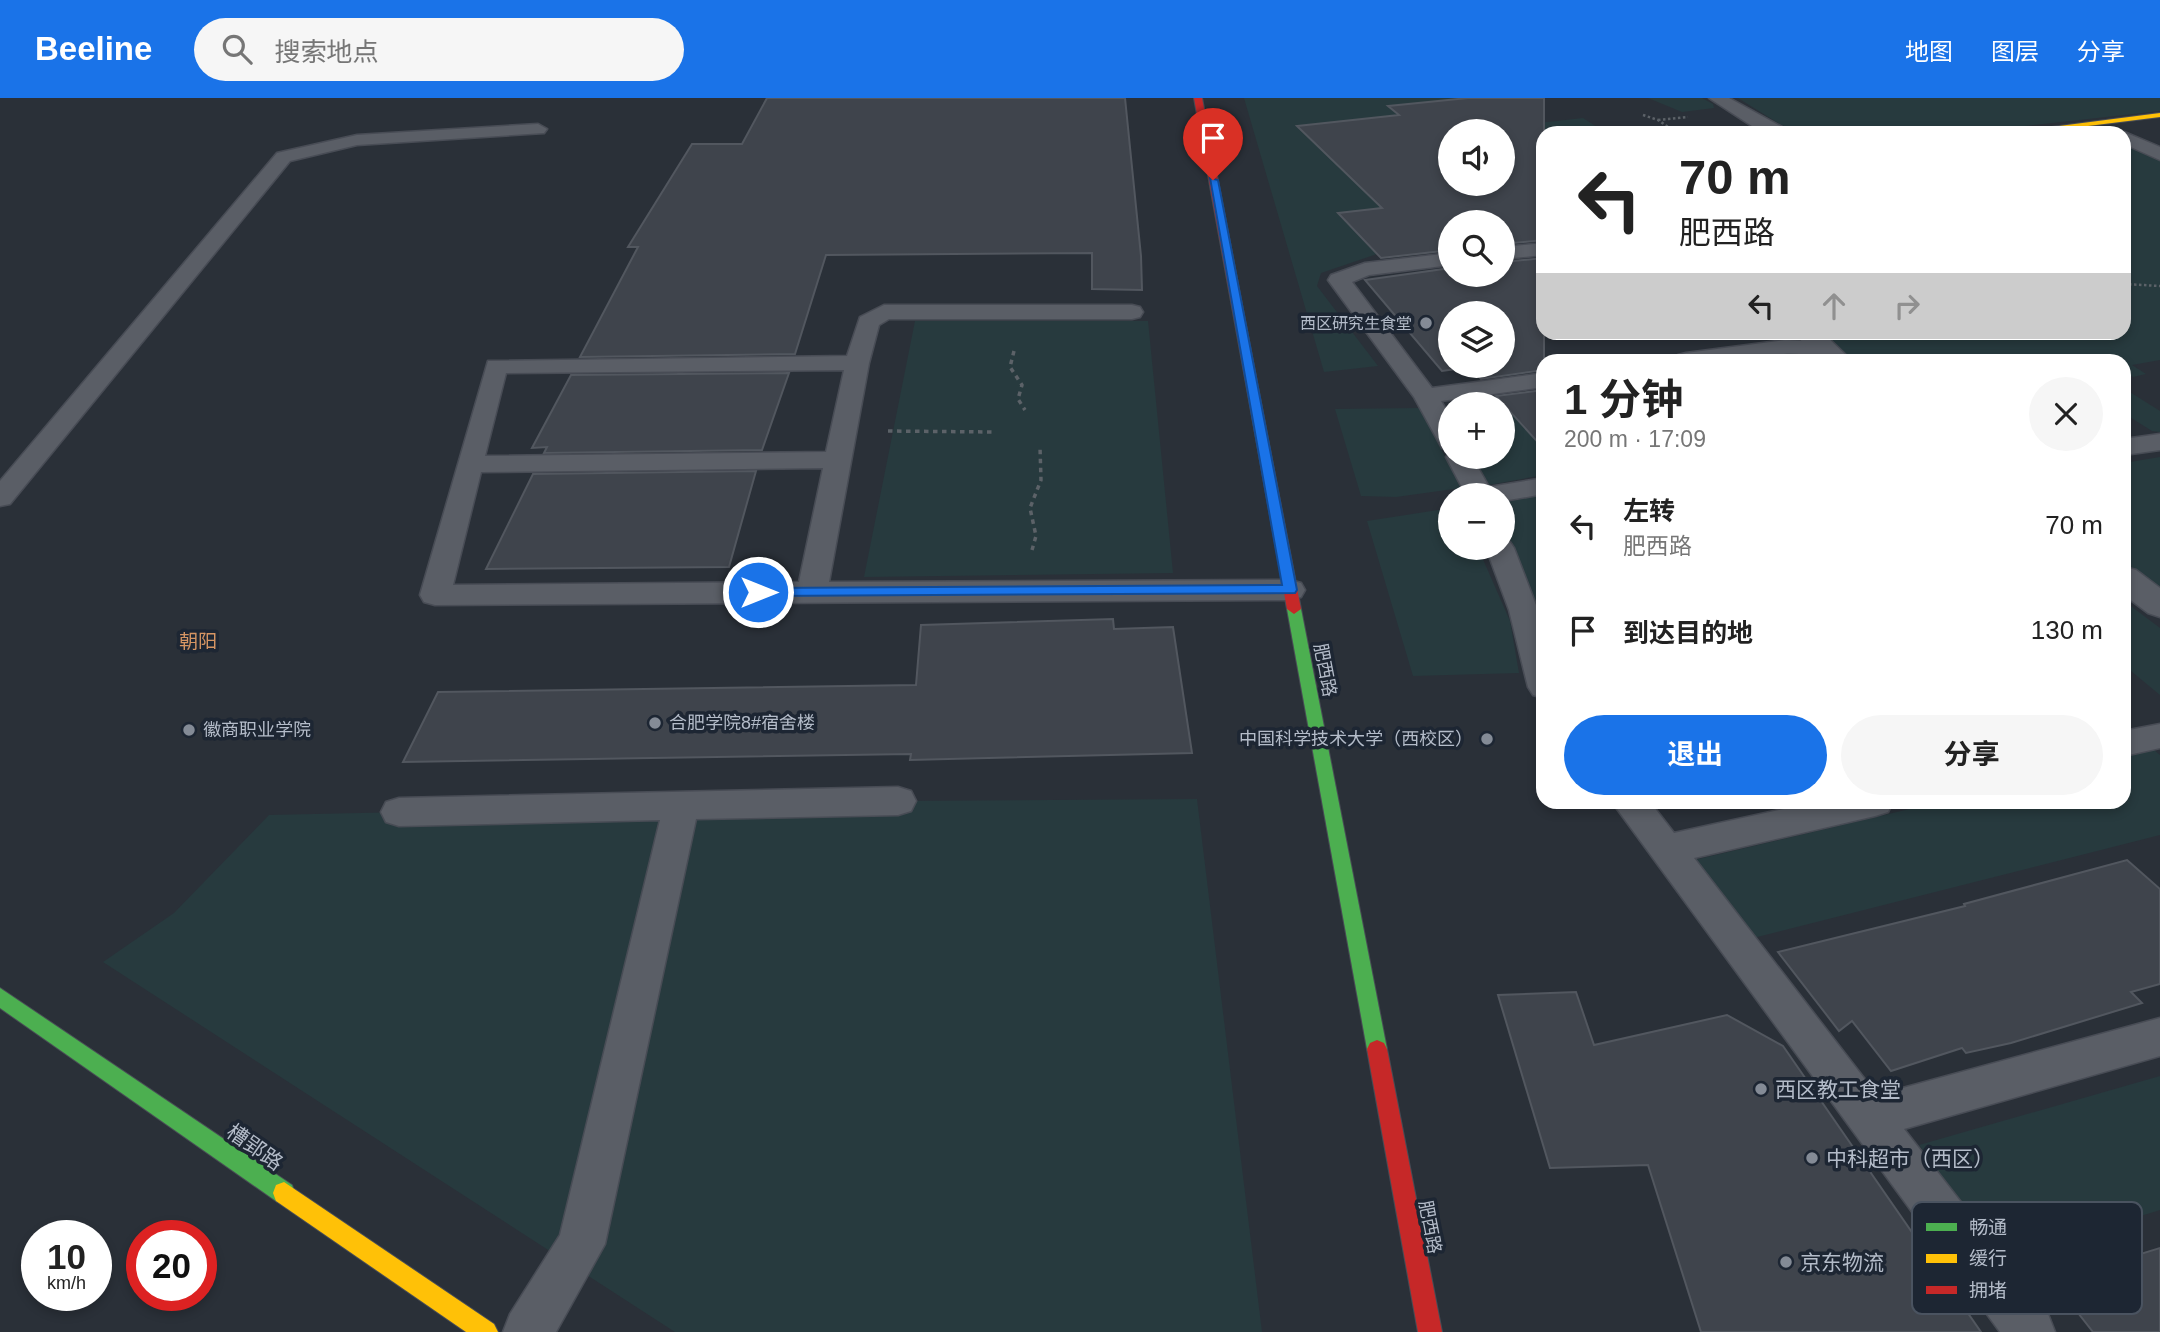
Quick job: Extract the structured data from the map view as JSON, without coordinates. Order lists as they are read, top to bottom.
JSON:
{
  "streets": {
    "main road": ["肥西路", "槽郢路"]
  },
  "districts": ["朝阳"],
  "places": [
    "西区研究生食堂",
    "合肥学院8#宿舍楼",
    "徽商职业学院",
    "中国科学技术大学（西校区）",
    "西区教工食堂",
    "中科超市（西区）",
    "京东物流"
  ],
  "legend": ["畅通", "缓行", "拥堵"],
  "page": {
    "header": "Beeline",
    "search": "搜索地点",
    "nav": ["地图", "图层", "分享"],
    "map_buttons": ["+", "−"],
    "turn": ["70 m", "肥西路"],
    "heading": ["1 分钟", "200 m · 17:09"],
    "list": [
      {
        "name": "左转",
        "note": "肥西路",
        "value": "70 m"
      },
      {
        "name": "到达目的地",
        "value": "130 m"
      }
    ],
    "buttons": ["退出", "分享"],
    "speed": "10 km/h",
    "limit": "20"
  }
}
